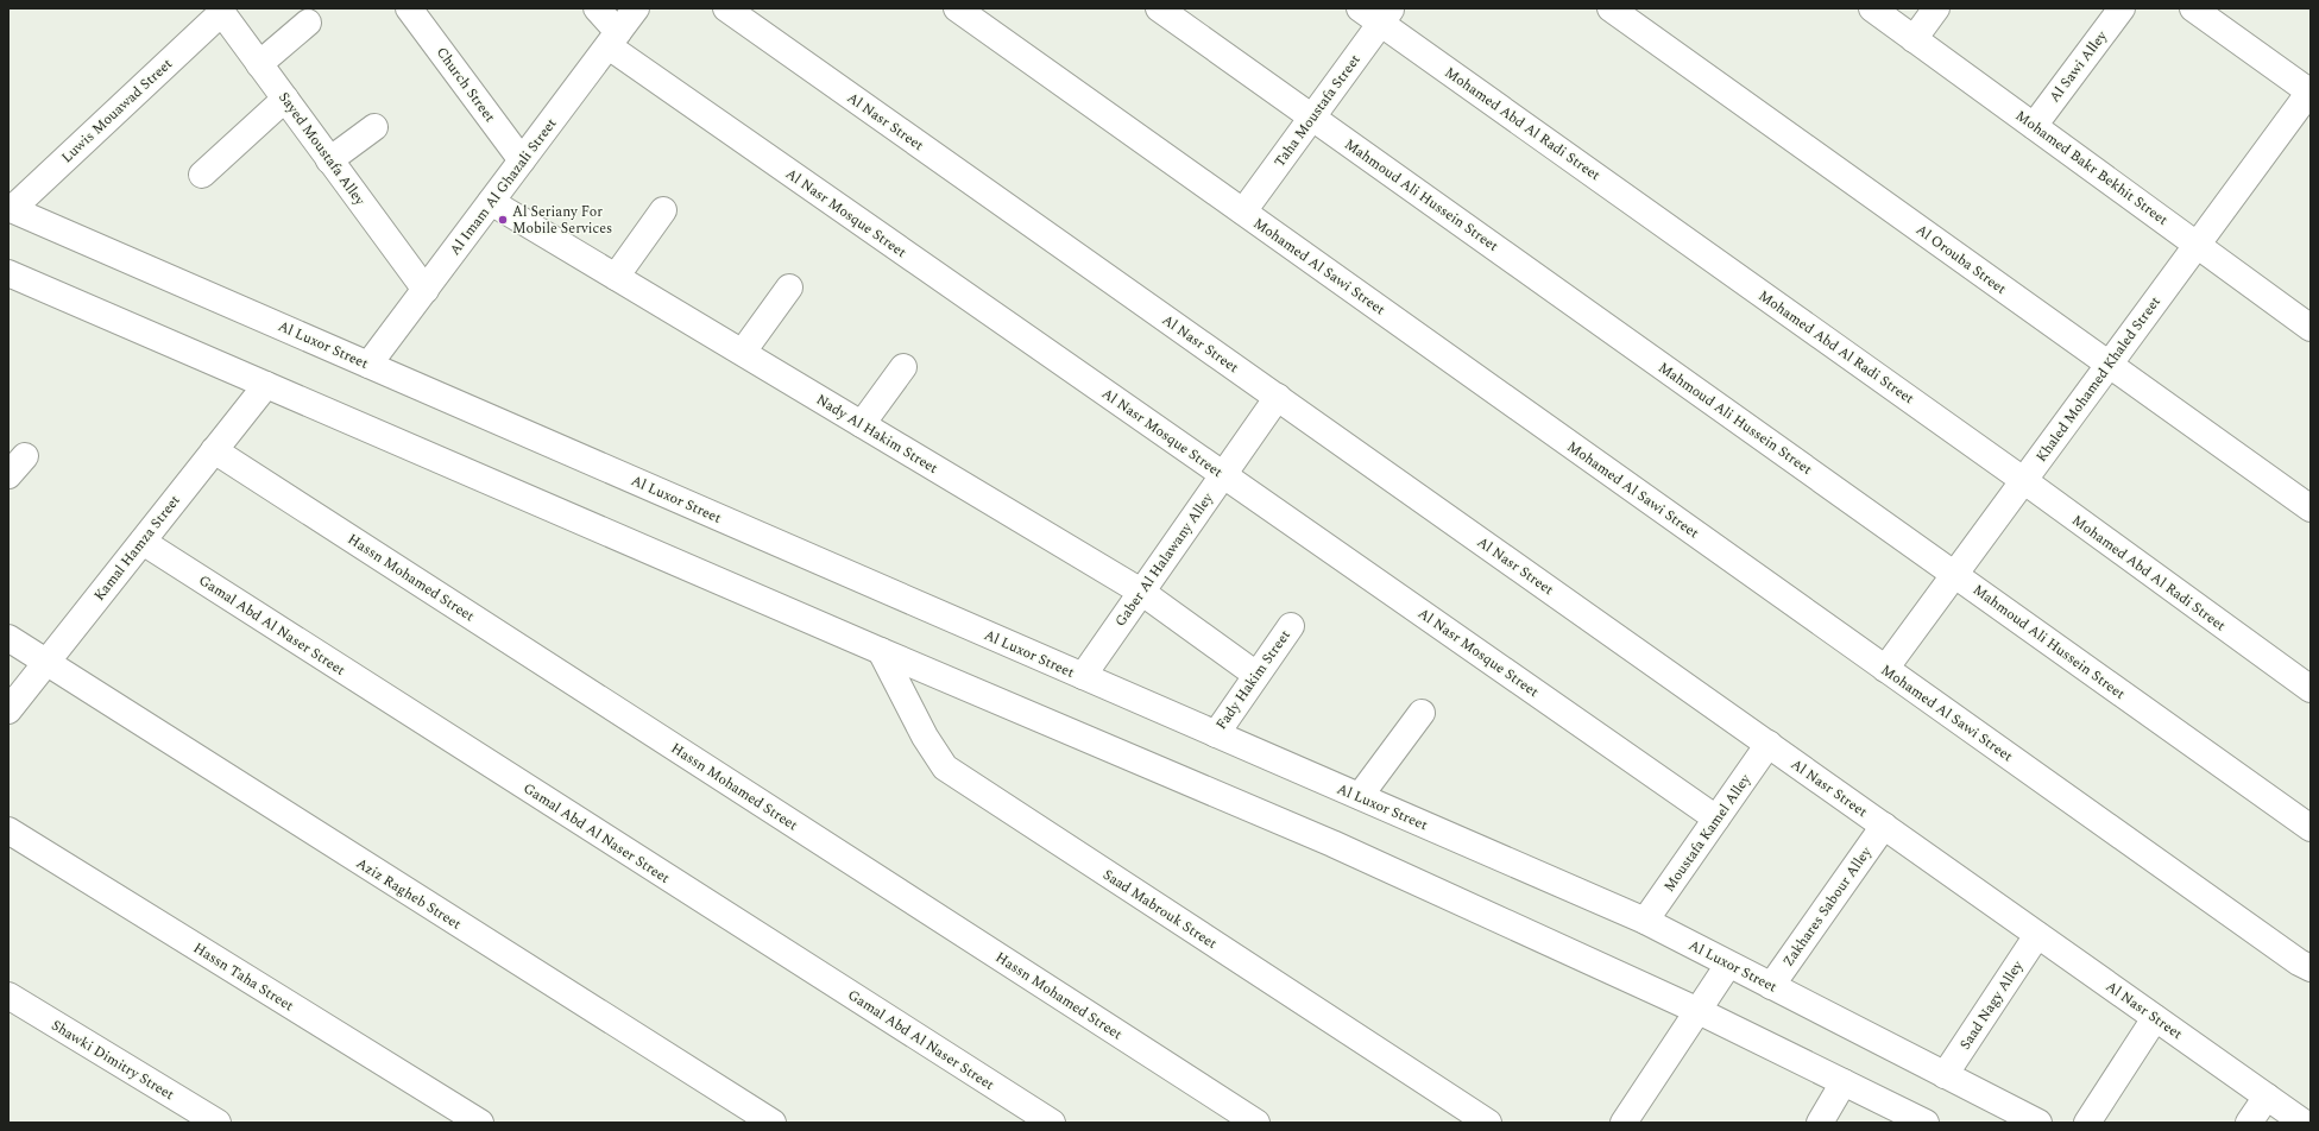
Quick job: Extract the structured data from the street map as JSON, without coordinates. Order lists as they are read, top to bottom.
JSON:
{
  "streets": {
    "street": [
      "Al Sawi Alley",
      "Church Street",
      "Luwis Mouawad Street",
      "Taha Moustafa Street",
      "Al Nasr Street",
      "Mohamed Abd Al Radi Street",
      "Sayed Moustafa Alley",
      "Mohamed Bakr Bekhit Street",
      "Al Imam Al Ghazali Street",
      "Mahmoud Ali Hussein Street",
      "Al Nasr Mosque Street",
      "Al Orouba Street",
      "Mohamed Al Sawi Street",
      "Al Luxor Street",
      "Khaled Mohamed Khaled Street",
      "Nady Al Hakim Street",
      "Kamal Hamza Street",
      "Gaber Al Halawany Alley",
      "Hassn Mohamed Street",
      "Gamal Abd Al Naser Street",
      "Fady Hakim Street",
      "Moustafa Kamel Alley",
      "Aziz Ragheb Street",
      "Zakhares Sabour Alley",
      "Saad Mabrouk Street",
      "Hassn Taha Street",
      "Saad Nagy Alley",
      "Shawki Dimitry Street"
    ]
  },
  "crossings": [
    ["Al Sawi Alley", "Mohamed Bakr Bekhit Street"],
    ["Church Street", "Al Imam Al Ghazali Street"],
    ["Luwis Mouawad Street", "Sayed Moustafa Alley"],
    ["Luwis Mouawad Street", "Al Luxor Street"],
    ["Taha Moustafa Street", "Mohamed Abd Al Radi Street"],
    ["Taha Moustafa Street", "Mahmoud Ali Hussein Street"],
    ["Taha Moustafa Street", "Mohamed Al Sawi Street"],
    ["Al Nasr Street", "Gaber Al Halawany Alley"],
    ["Al Nasr Street", "Moustafa Kamel Alley"],
    ["Al Nasr Street", "Zakhares Sabour Alley"],
    ["Al Nasr Street", "Saad Nagy Alley"],
    ["Mohamed Abd Al Radi Street", "Khaled Mohamed Khaled Street"],
    ["Sayed Moustafa Alley", "Al Imam Al Ghazali Street"],
    ["Mohamed Bakr Bekhit Street", "Khaled Mohamed Khaled Street"],
    ["Al Imam Al Ghazali Street", "Al Nasr Mosque Street"],
    ["Al Imam Al Ghazali Street", "Al Luxor Street"],
    ["Al Imam Al Ghazali Street", "Nady Al Hakim Street"],
    ["Mahmoud Ali Hussein Street", "Khaled Mohamed Khaled Street"],
    ["Al Nasr Mosque Street", "Gaber Al Halawany Alley"],
    ["Al Nasr Mosque Street", "Moustafa Kamel Alley"],
    ["Al Orouba Street", "Khaled Mohamed Khaled Street"],
    ["Mohamed Al Sawi Street", "Khaled Mohamed Khaled Street"],
    ["Al Luxor Street", "Gaber Al Halawany Alley"],
    ["Al Luxor Street", "Fady Hakim Street"],
    ["Al Luxor Street", "Moustafa Kamel Alley"],
    ["Al Luxor Street", "Zakhares Sabour Alley"],
    ["Al Luxor Street", "Saad Nagy Alley"],
    ["Nady Al Hakim Street", "Gaber Al Halawany Alley"],
    ["Nady Al Hakim Street", "Fady Hakim Street"],
    ["Kamal Hamza Street", "Hassn Mohamed Street"],
    ["Kamal Hamza Street", "Gamal Abd Al Naser Street"],
    ["Kamal Hamza Street", "Aziz Ragheb Street"]
  ],
  "places": ["Al Seriany For Mobile Services"]
}
